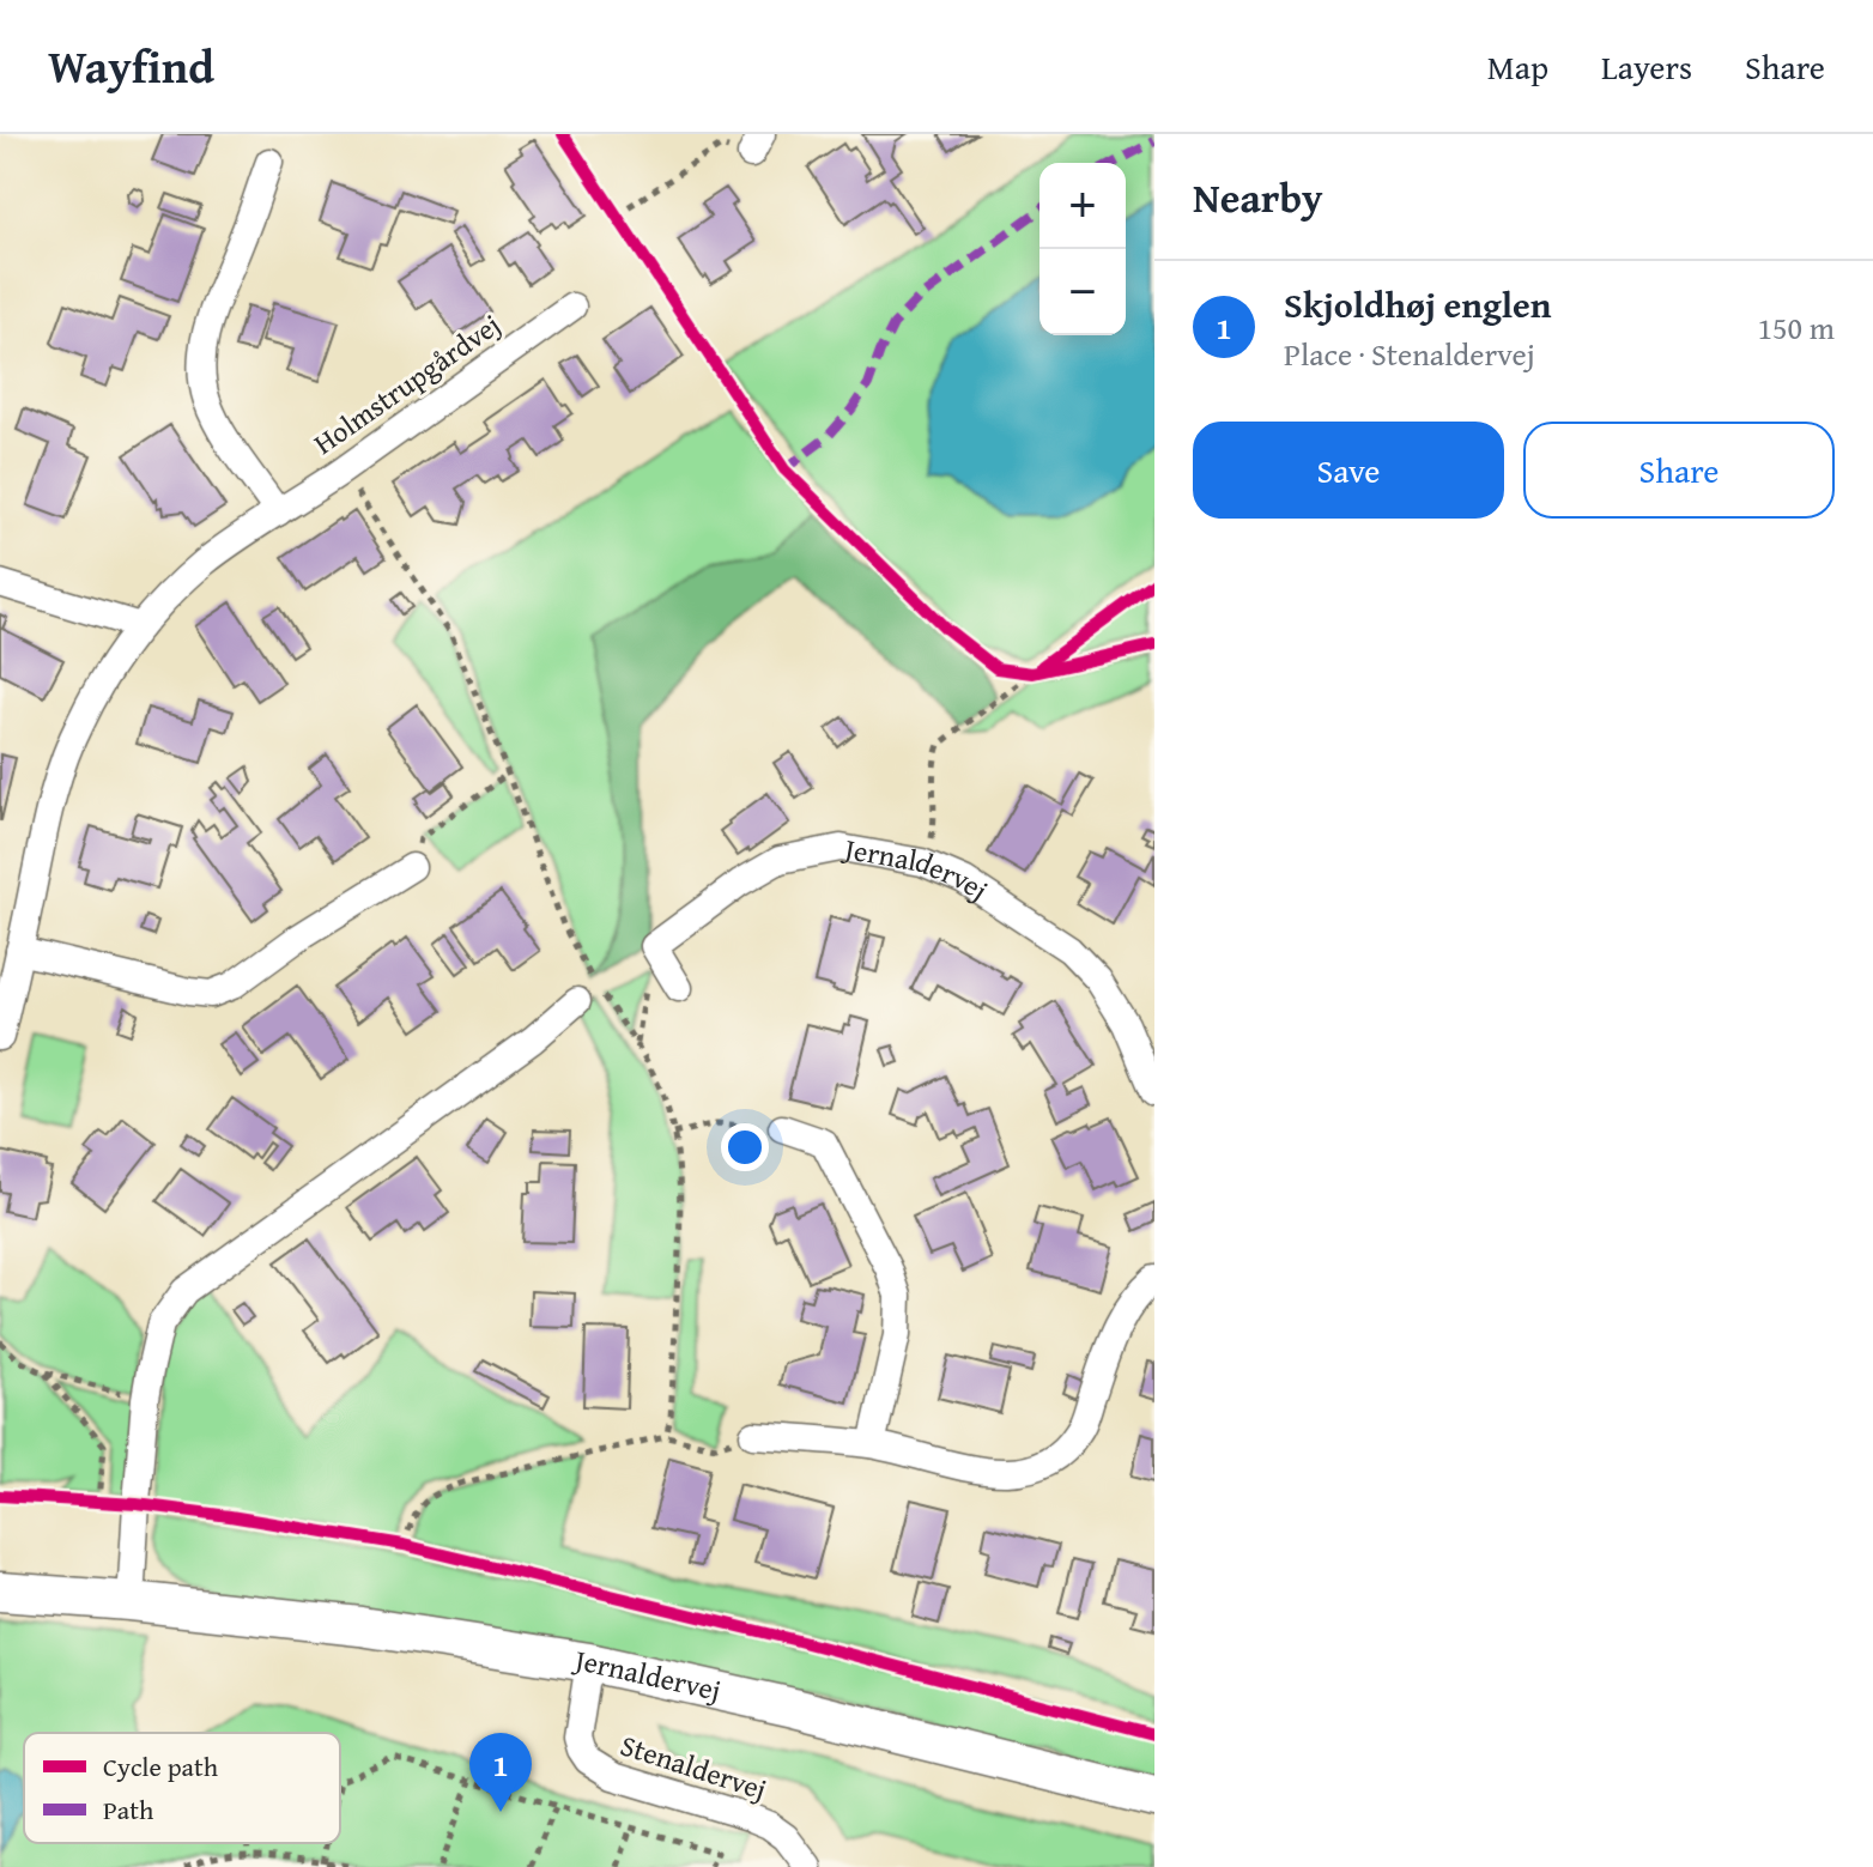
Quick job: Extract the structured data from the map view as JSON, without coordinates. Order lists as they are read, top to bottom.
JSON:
{
  "streets": {
    "street": ["Holmstrupgårdvej", "Jernaldervej", "Stenaldervej"]
  },
  "crossings": [
    ["Jernaldervej", "Stenaldervej"]
  ],
  "legend": ["Cycle path", "Path"],
  "page": {
    "header": "Wayfind",
    "nav": ["Map", "Layers", "Share"],
    "heading": "Nearby",
    "map_buttons": ["+", "−"],
    "list": [
      {
        "mark": "1",
        "name": "Skjoldhøj englen",
        "note": "Place · Stenaldervej",
        "value": "150 m"
      }
    ],
    "buttons": ["Save", "Share"],
    "pins": "1"
  }
}
